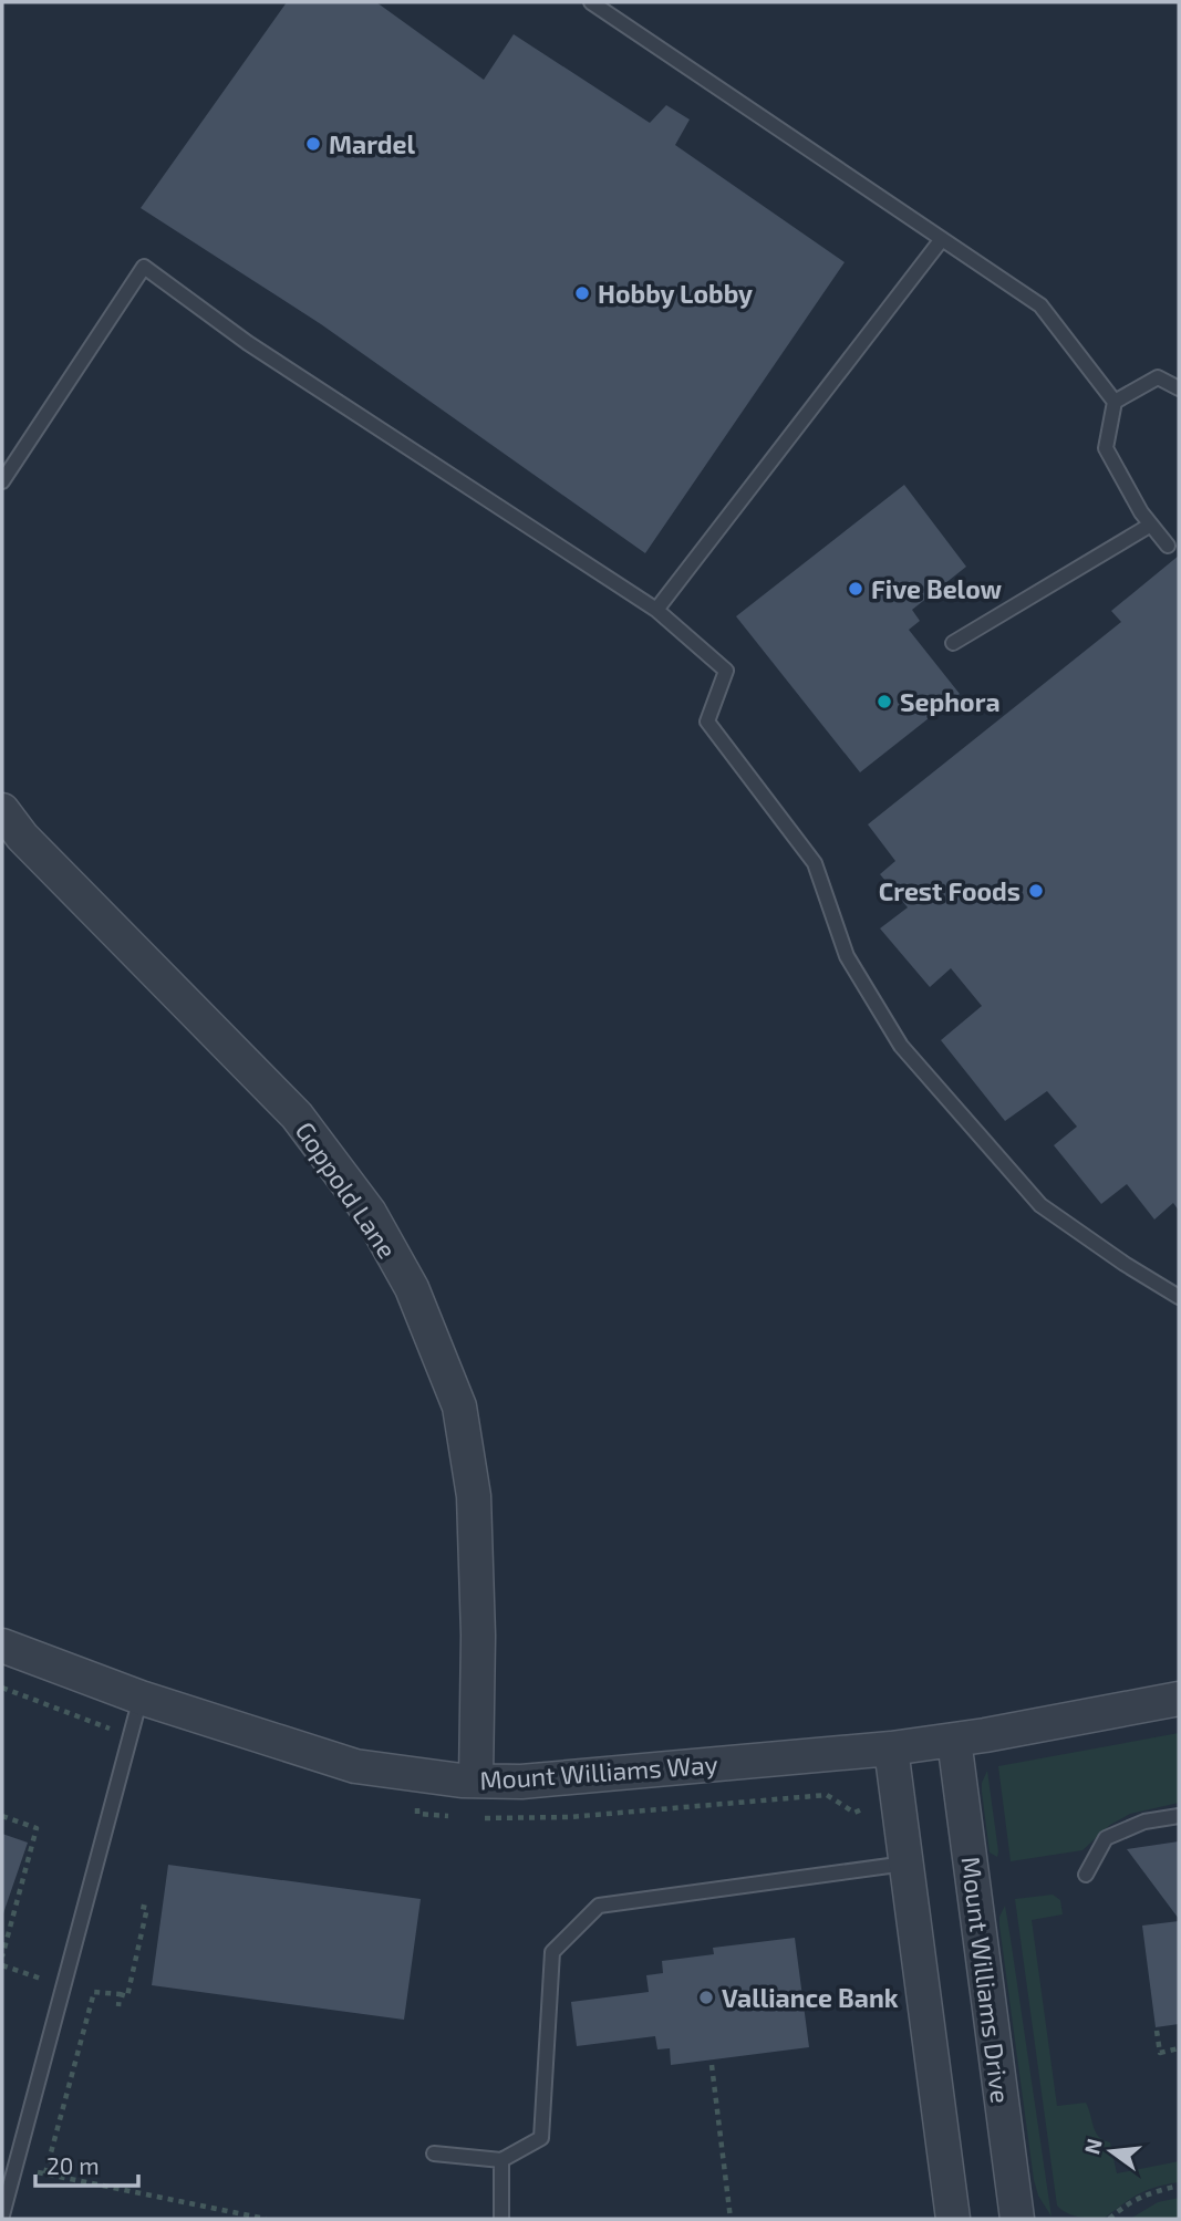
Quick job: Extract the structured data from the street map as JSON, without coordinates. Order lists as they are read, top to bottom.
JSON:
{
  "streets": {
    "street": ["Goppold Lane", "Mount Williams Way", "Mount Williams Drive"]
  },
  "crossings": [
    ["Goppold Lane", "Mount Williams Way"],
    ["Mount Williams Way", "Mount Williams Drive"]
  ],
  "places": [
    "Mardel",
    "Hobby Lobby",
    "Five Below",
    "Sephora",
    "Crest Foods",
    "Valliance Bank"
  ],
  "scale_bar": "20 m",
  "north": "left"
}
